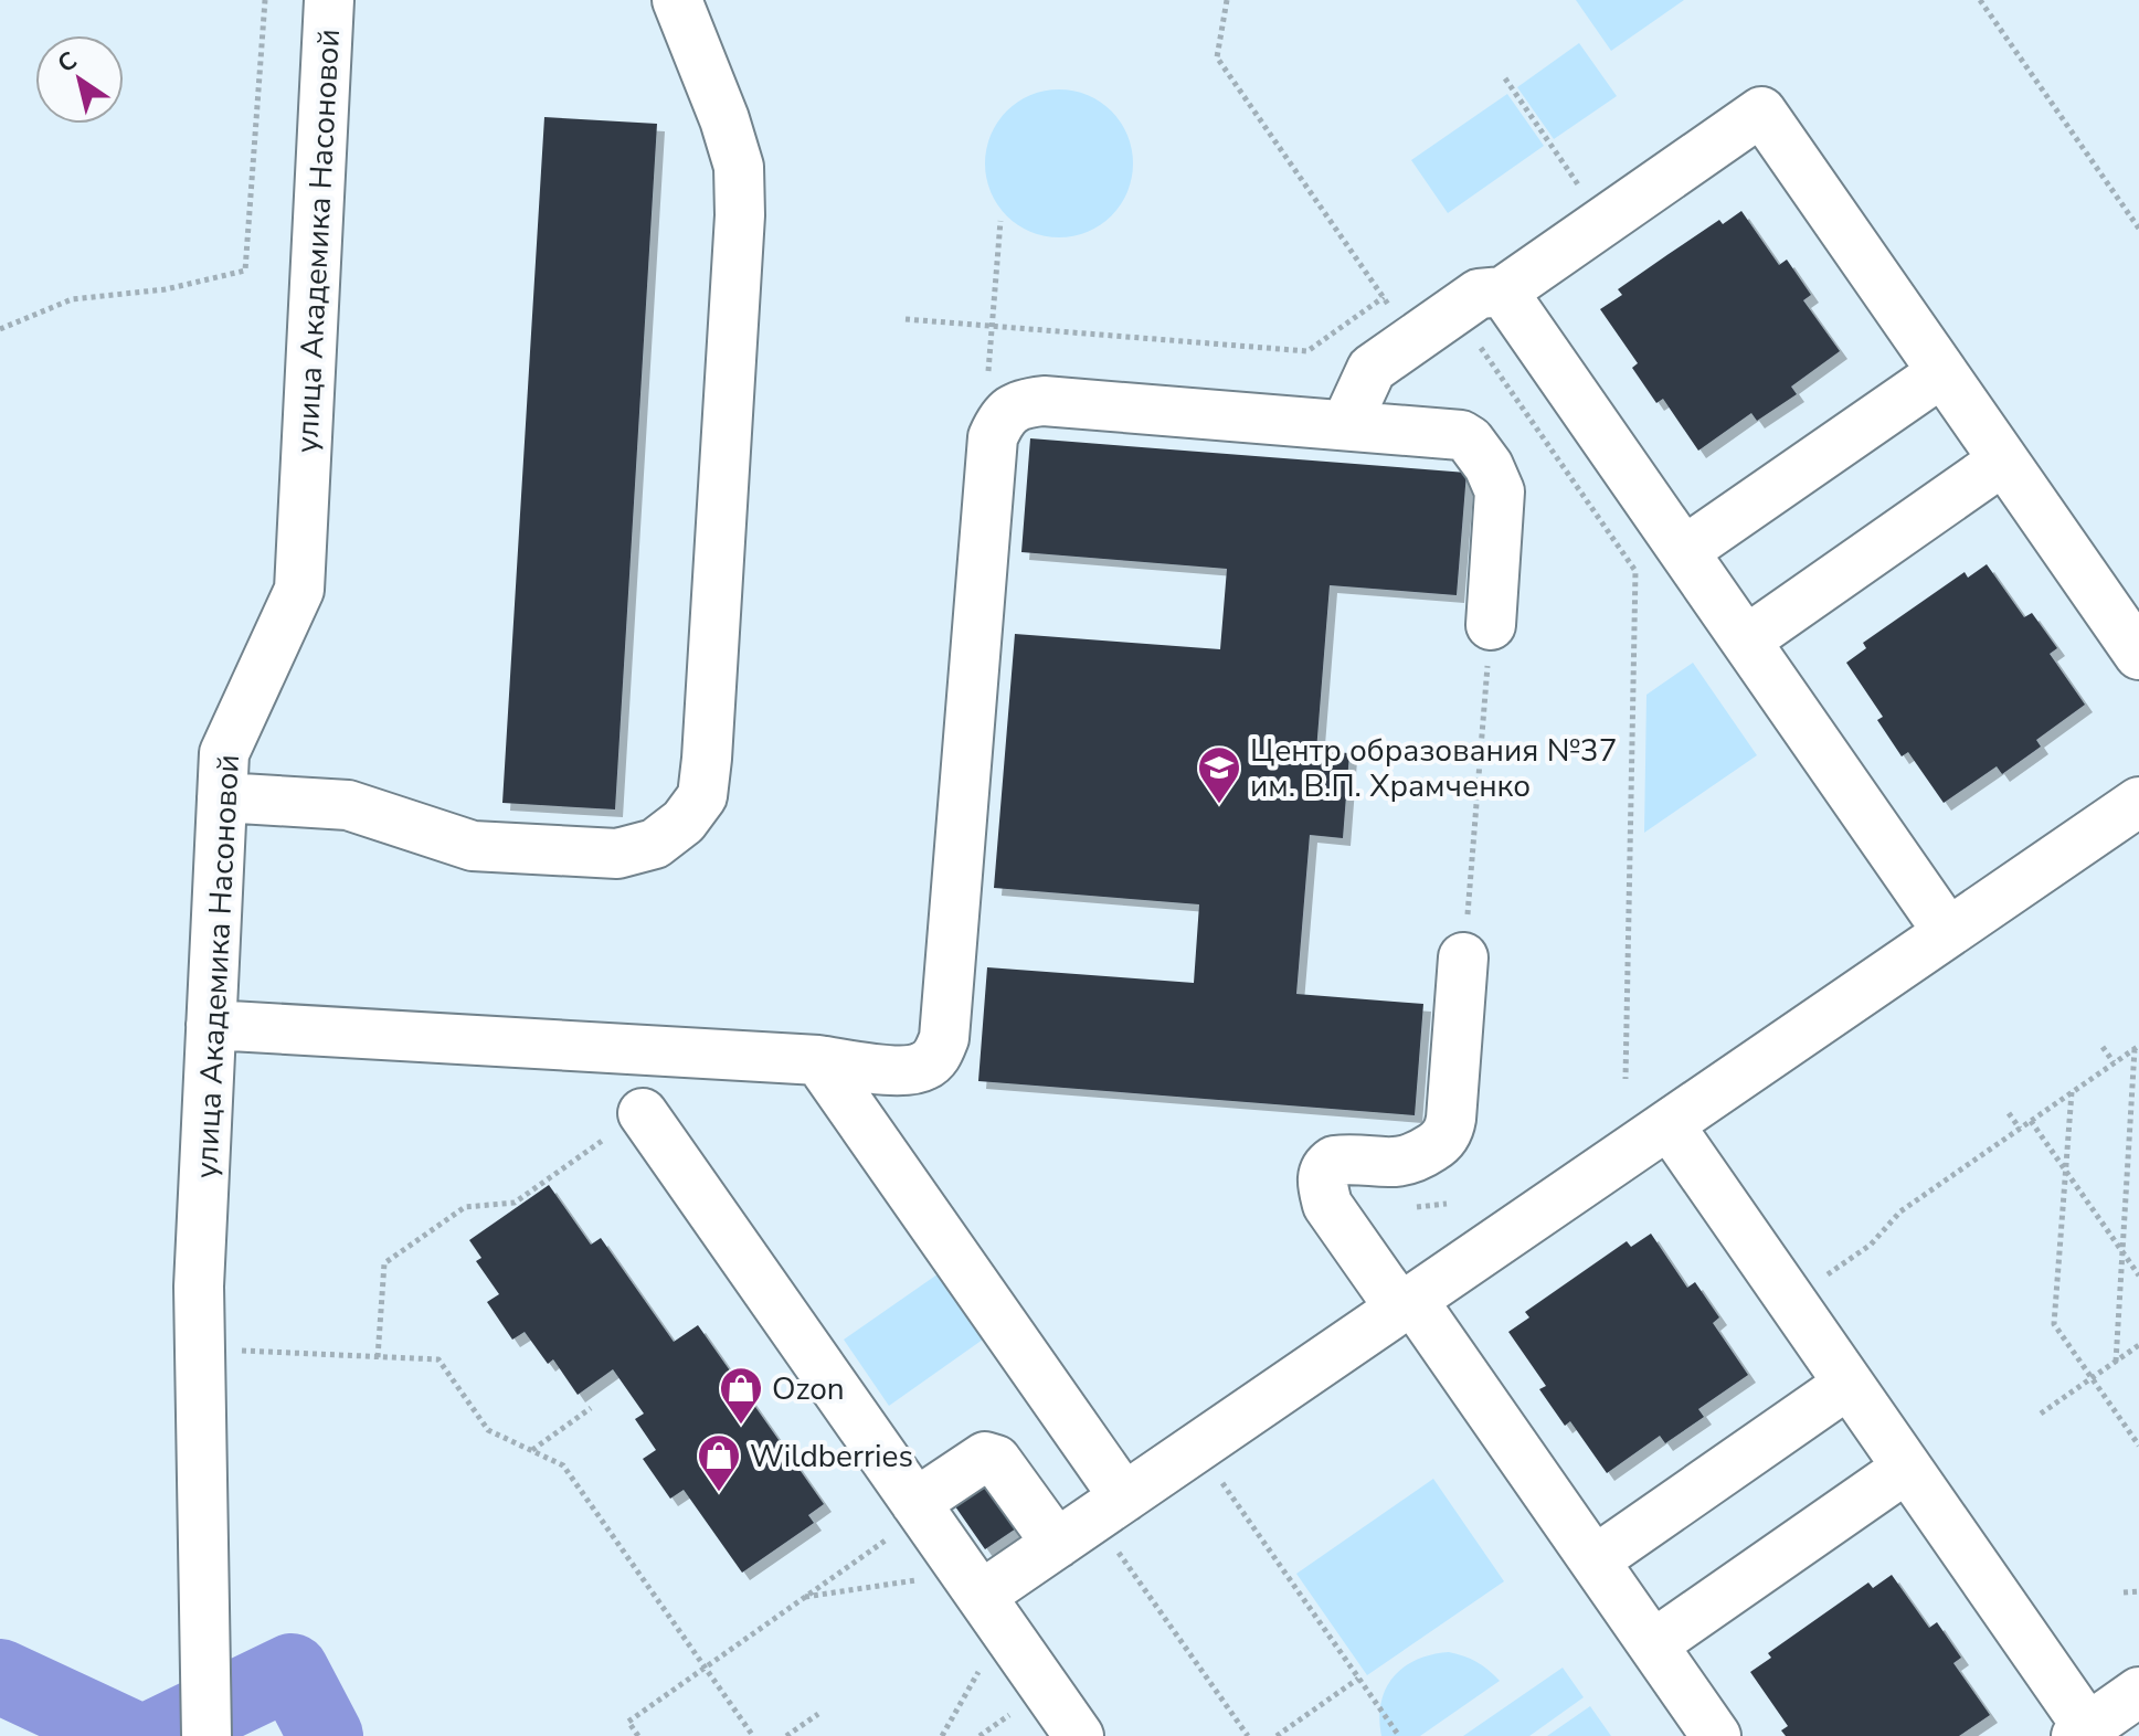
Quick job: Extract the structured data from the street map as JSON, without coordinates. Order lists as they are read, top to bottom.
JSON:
{
  "streets": {
    "street": ["улица Академика Насоновой"]
  },
  "places": {
    "school or university": ["Центр образования №37 им. В.П. Храмченко"],
    "shop": ["Ozon", "Wildberries"]
  },
  "north": "top left"
}
